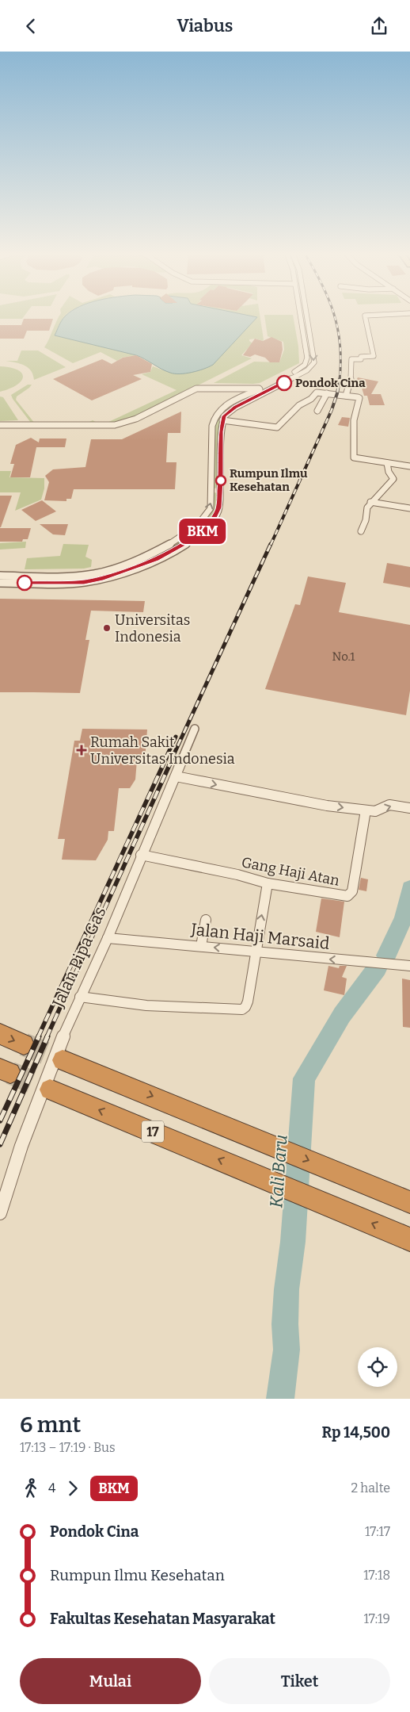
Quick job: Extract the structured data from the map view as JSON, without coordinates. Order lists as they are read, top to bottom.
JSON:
{
  "streets": {
    "highway": ["17"],
    "street": ["Gang Haji Atan", "Jalan Haji Marsaid", "Jalan Pipa Gas"]
  },
  "crossings": [
    ["Gang Haji Atan", "Jalan Pipa Gas"],
    ["Jalan Haji Marsaid", "Jalan Pipa Gas"]
  ],
  "one_way": ["Jalan Haji Marsaid"],
  "water": ["Kali Baru"],
  "places": {
    "other": ["Pondok Cina", "Rumpun Ilmu Kesehatan", "Universitas Indonesia"],
    "health": ["Rumah Sakit Universitas Indonesia"]
  },
  "lines": ["bus line BKM"],
  "house_numbers": ["No.1"],
  "page": {
    "header": "Viabus",
    "on_map": "BKM",
    "heading": ["6 mnt", "17:13 – 17:19 · Bus", "Rp 14,500"],
    "legs": ["4", "BKM", "2 halte"],
    "list": [
      {
        "name": "Pondok Cina",
        "value": "17:17"
      },
      {
        "name": "Rumpun Ilmu Kesehatan",
        "value": "17:18"
      },
      {
        "name": "Fakultas Kesehatan Masyarakat",
        "value": "17:19"
      }
    ],
    "buttons": ["Mulai", "Tiket"]
  }
}
